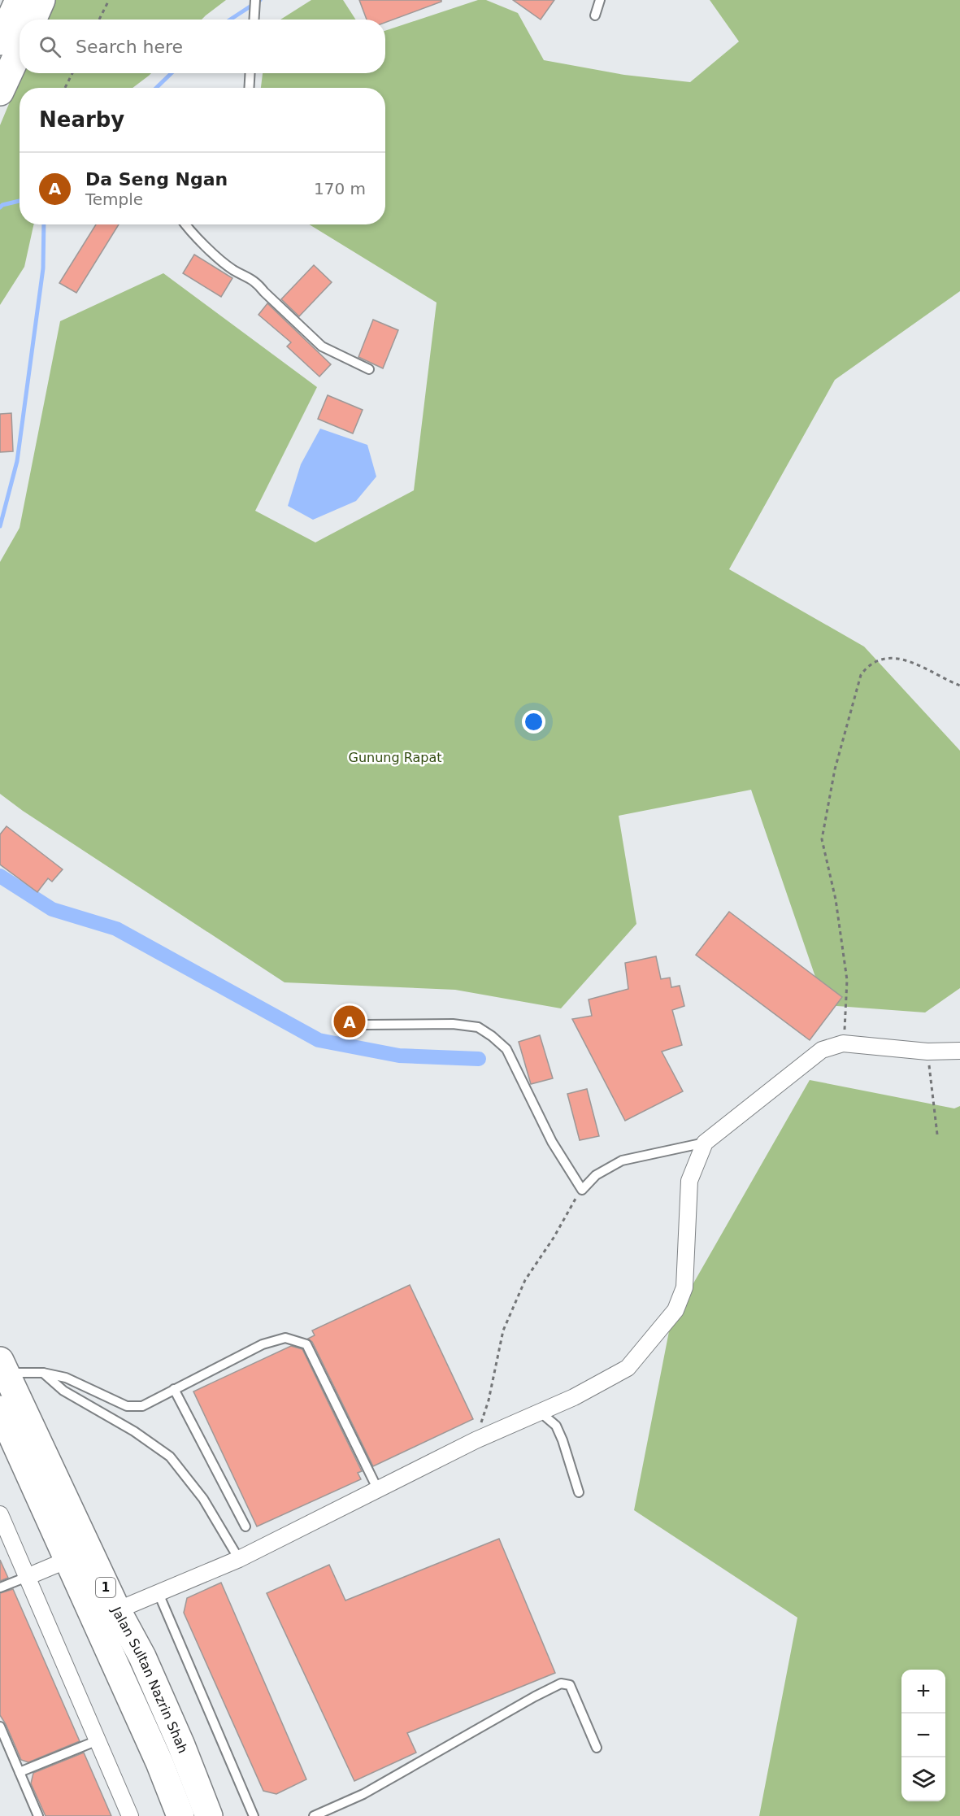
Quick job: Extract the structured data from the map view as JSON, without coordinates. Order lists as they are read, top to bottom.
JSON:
{
  "streets": {
    "highway": ["1", "Jalan Sultan Nazrin Shah"]
  },
  "parks": ["Gunung Rapat"],
  "page": {
    "search": "Search here",
    "heading": "Nearby",
    "list": [
      {
        "mark": "A",
        "name": "Da Seng Ngan",
        "note": "Temple",
        "value": "170 m"
      }
    ],
    "pins": "A",
    "map_buttons": ["+", "−"]
  }
}
